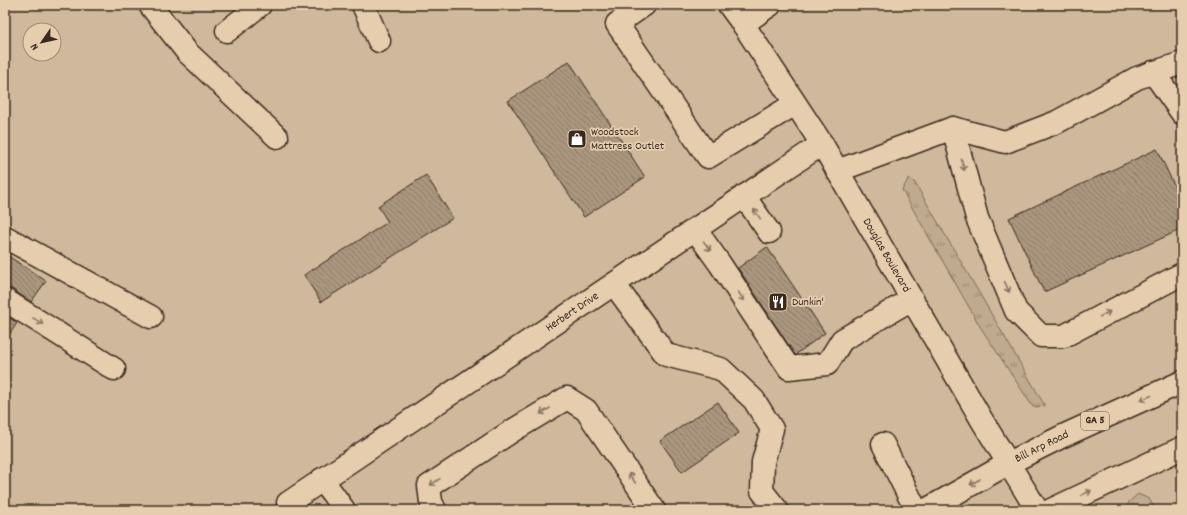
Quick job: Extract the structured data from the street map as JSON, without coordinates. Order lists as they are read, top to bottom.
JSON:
{
  "streets": {
    "main road": [
      "Douglas Boulevard",
      "Herbert Drive",
      "GA 5",
      "Bill Arp Road"
    ]
  },
  "crossings": [
    ["Douglas Boulevard", "Herbert Drive"],
    ["Douglas Boulevard", "Bill Arp Road"]
  ],
  "places": {
    "shop": ["Woodstock Mattress Outlet"],
    "restaurant": ["Dunkin'"]
  },
  "north": "bottom left"
}
